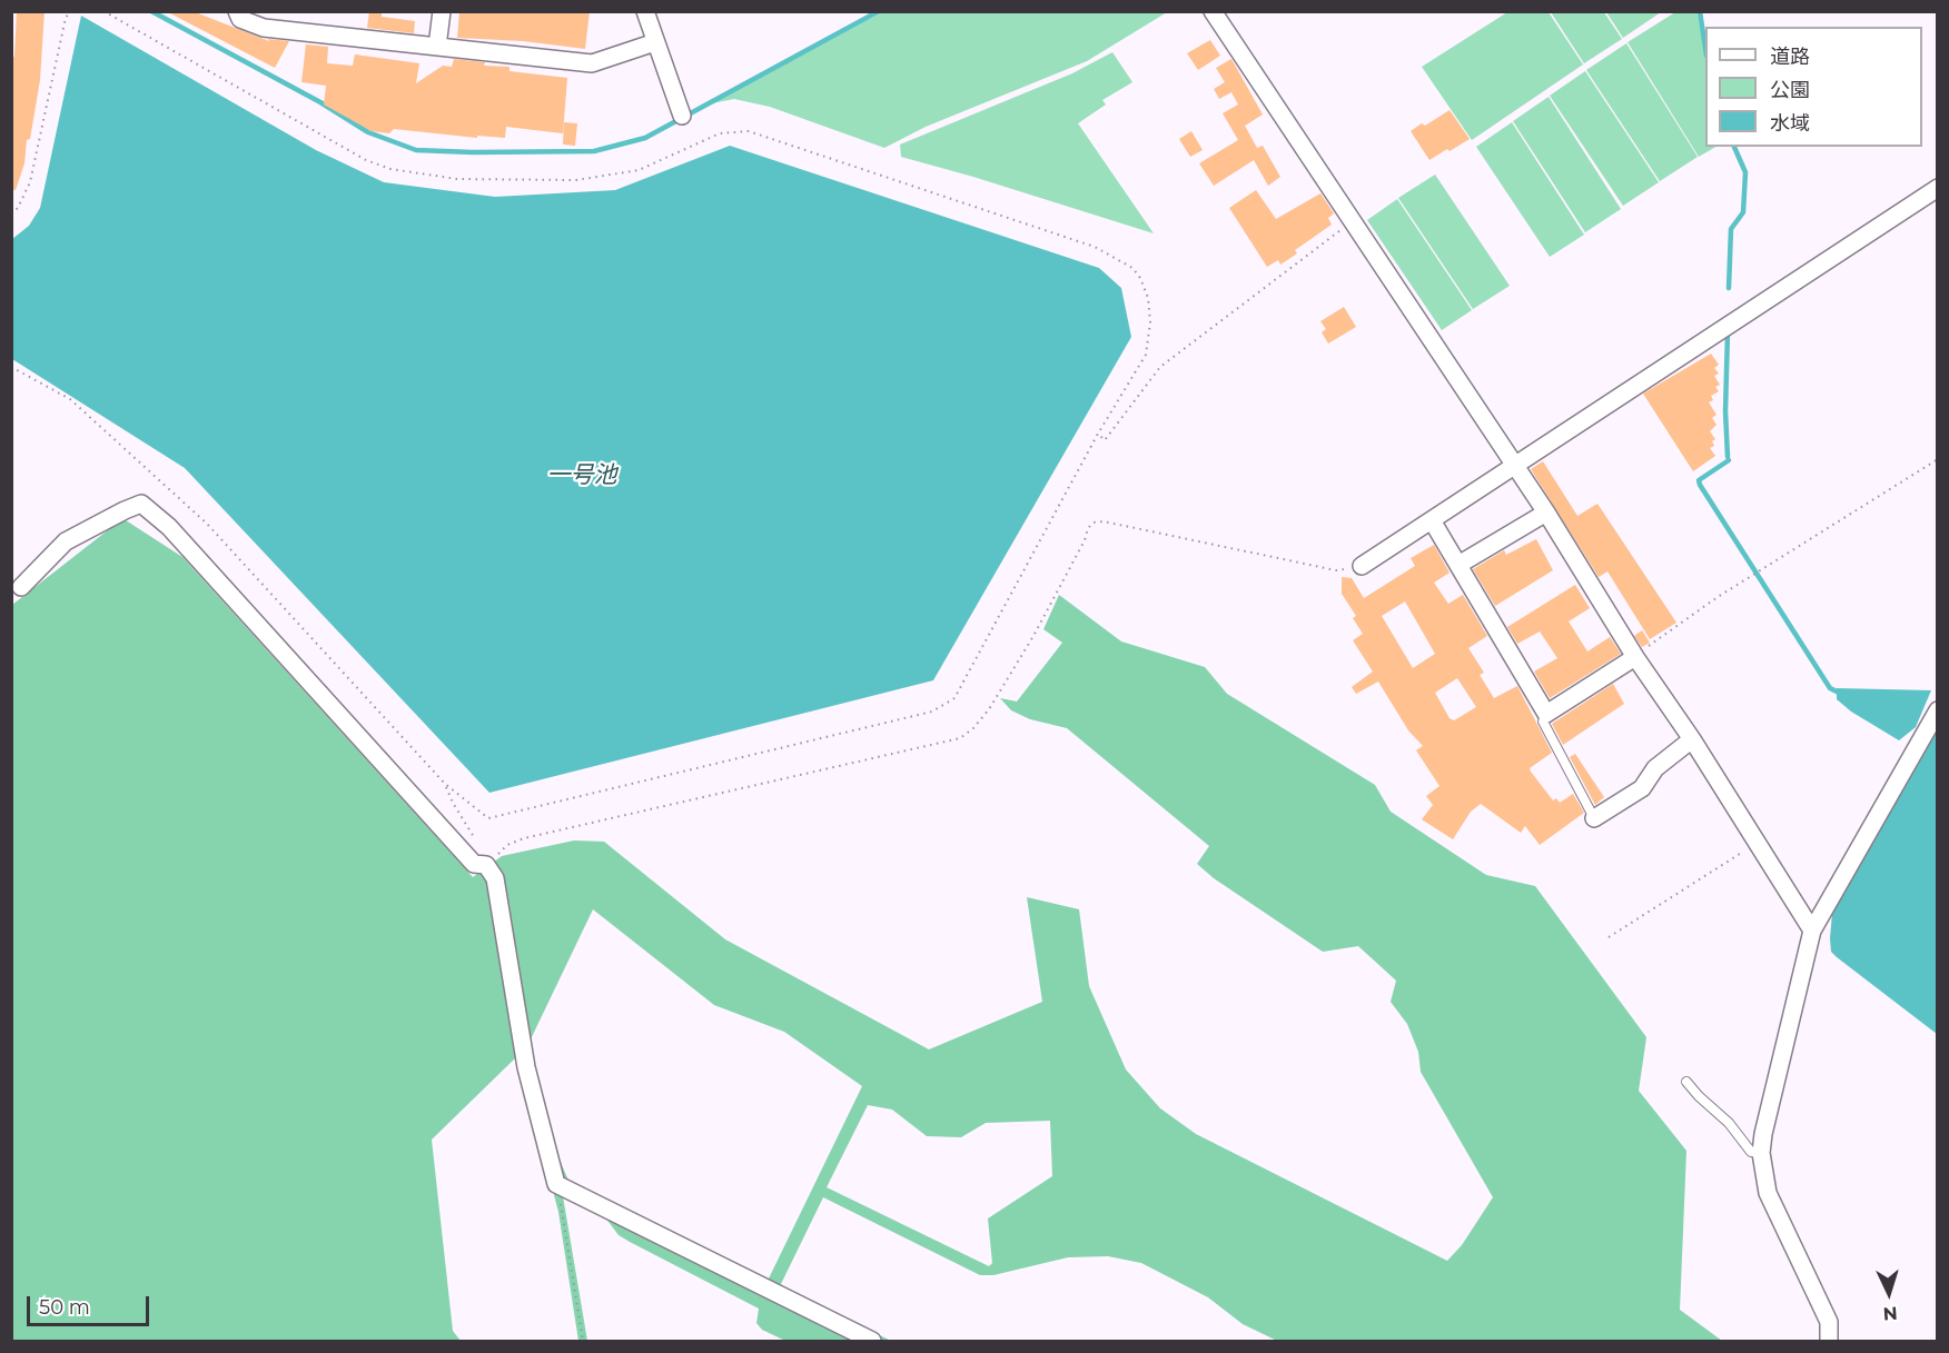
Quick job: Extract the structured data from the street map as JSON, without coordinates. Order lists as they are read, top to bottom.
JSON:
{
  "water": ["一号池"],
  "legend": ["道路", "公園", "水域"],
  "scale_bar": "50 m",
  "north": "bottom"
}
